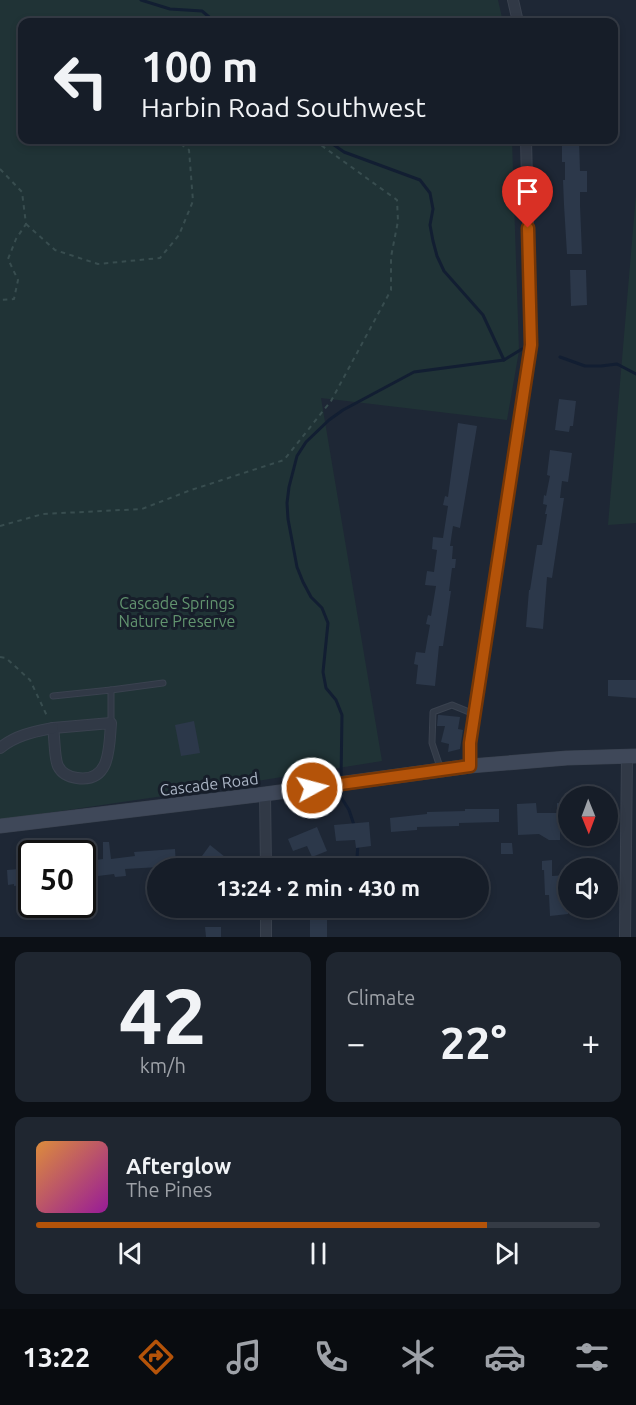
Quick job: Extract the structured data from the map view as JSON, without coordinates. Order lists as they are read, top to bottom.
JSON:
{
  "streets": {
    "main road": ["Cascade Road"]
  },
  "parks": ["Cascade Springs Nature Preserve"],
  "north": "bottom",
  "page": {
    "turn": ["100 m", "Harbin Road Southwest"],
    "limit": "50",
    "trip": "13:24 · 2 min · 430 m",
    "tile": [
      ["42", "km/h"],
      "Climate"
    ],
    "heat": ["−", "22°", "+"],
    "song": ["Afterglow", "The Pines"],
    "tabs": "13:22"
  }
}
